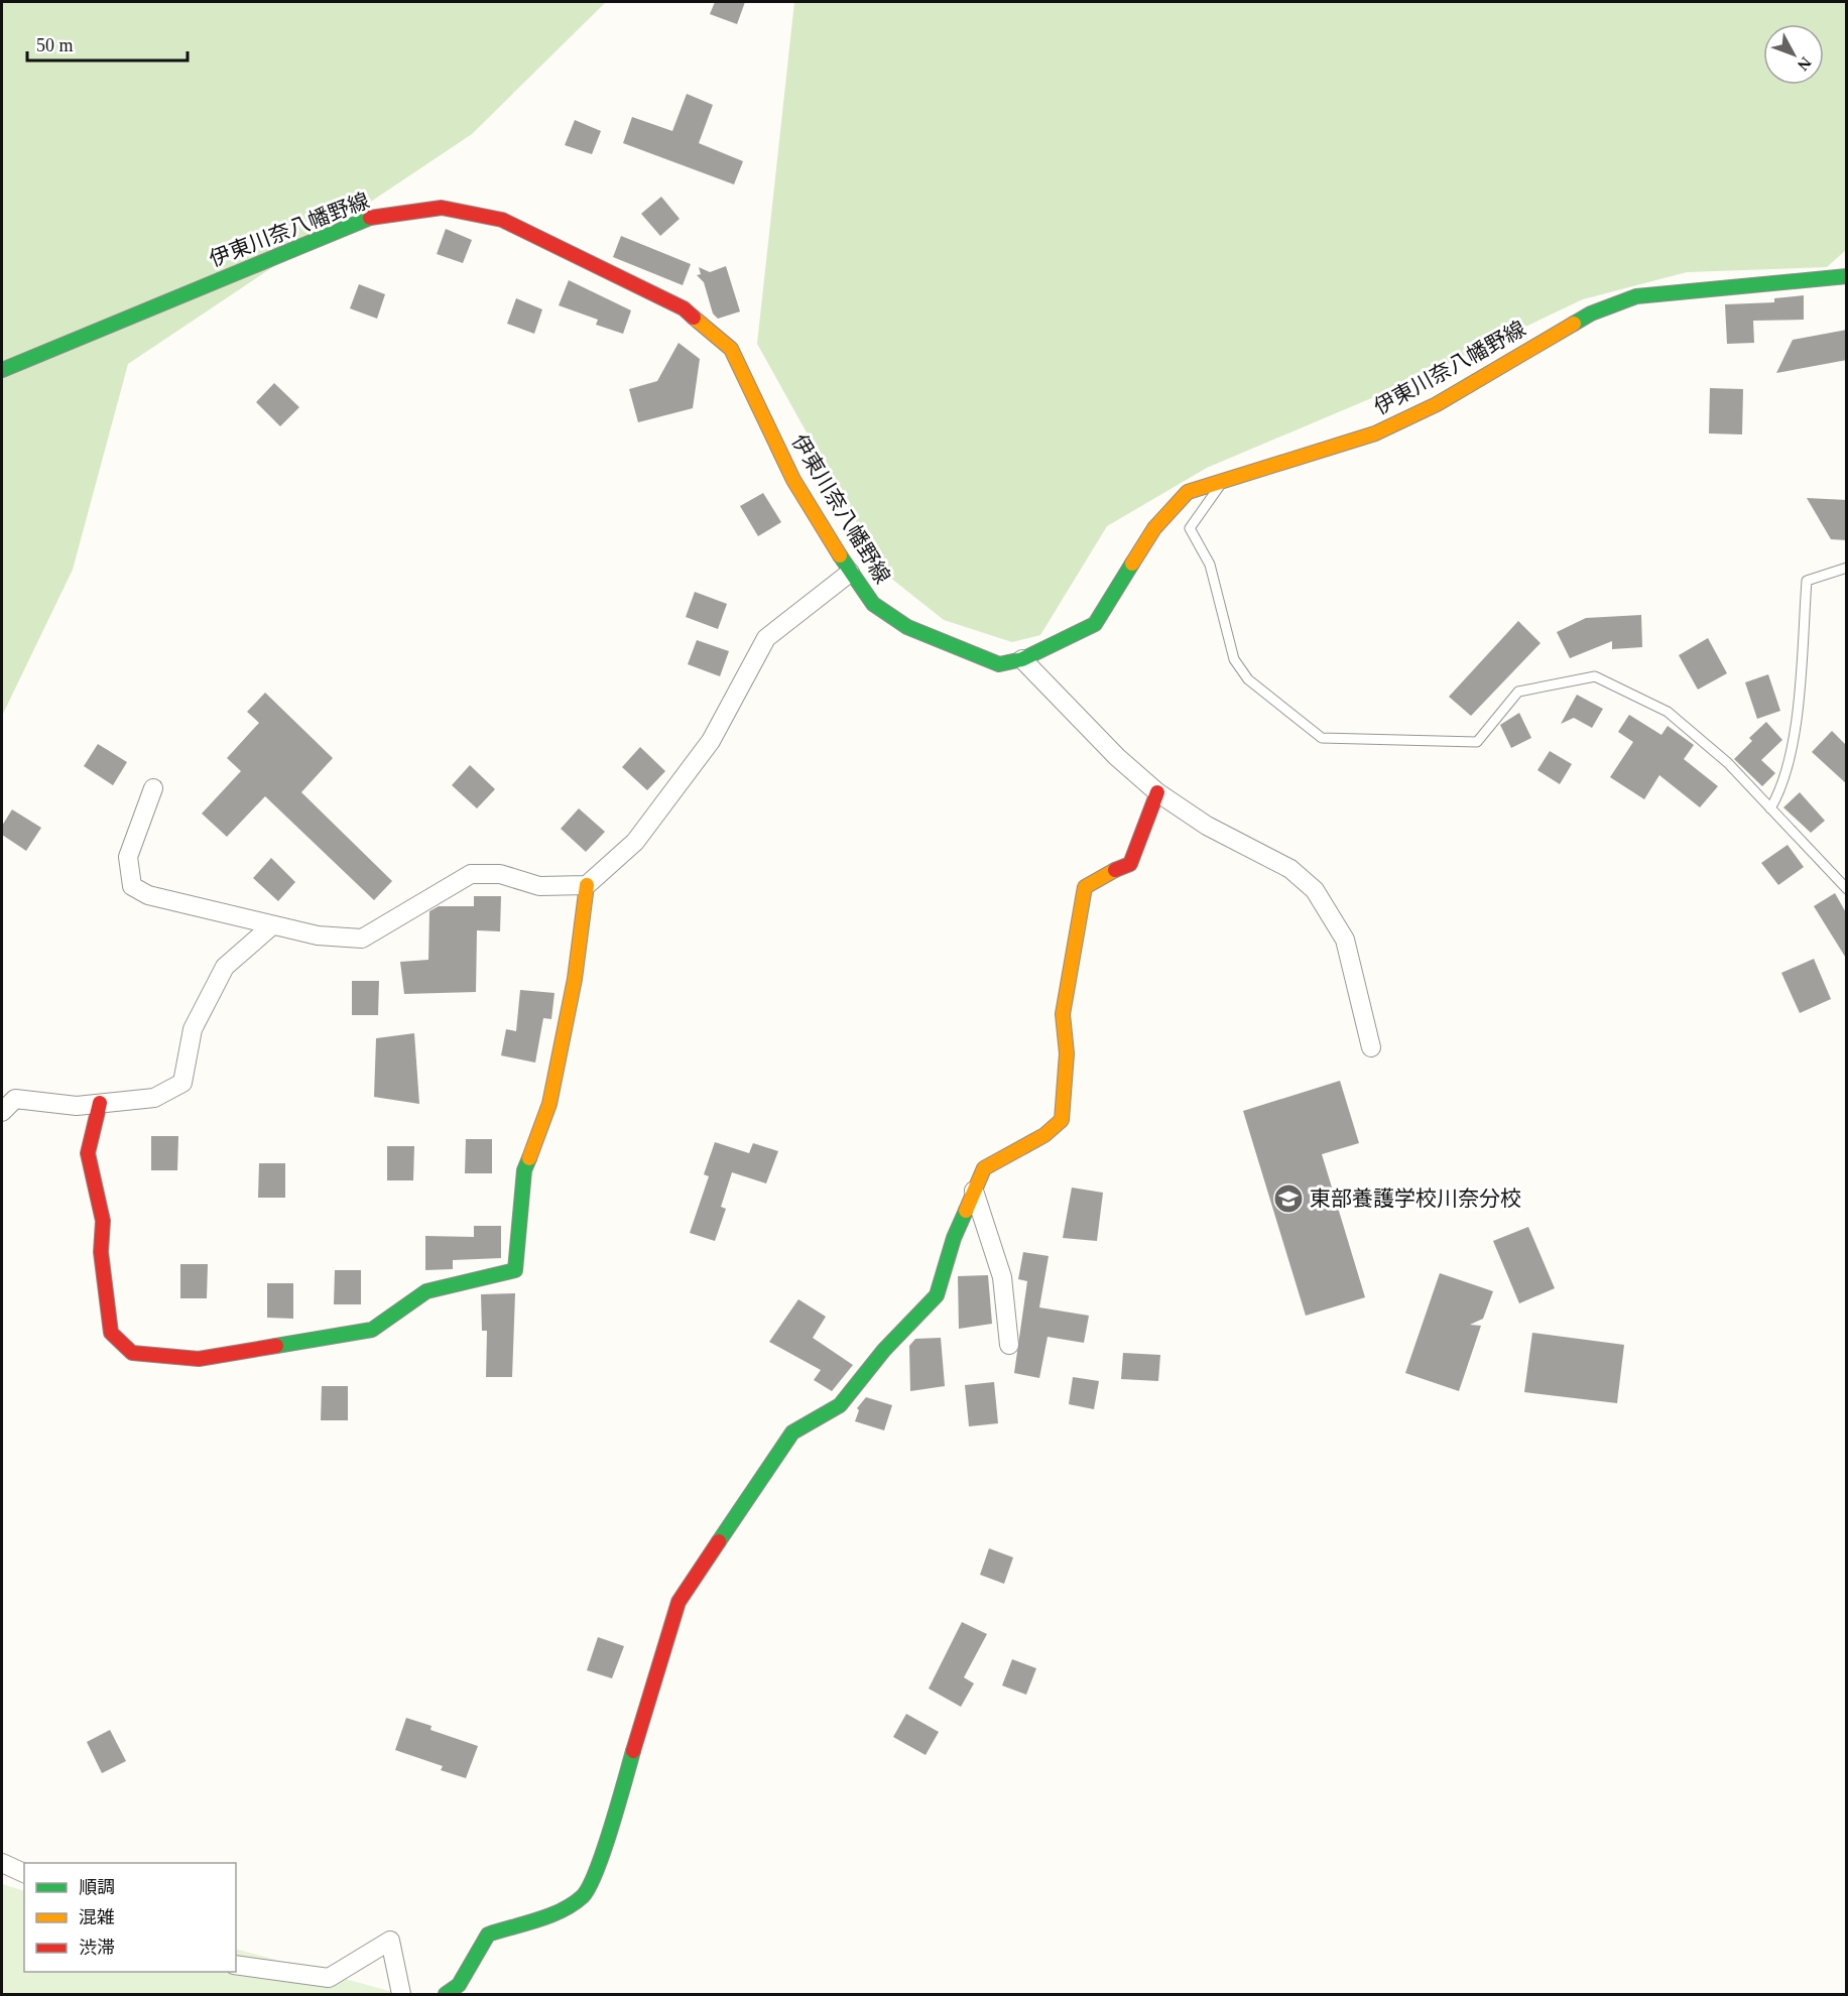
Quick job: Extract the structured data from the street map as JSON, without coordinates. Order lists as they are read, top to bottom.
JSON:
{
  "streets": {
    "street": ["伊東川奈八幡野線"]
  },
  "places": {
    "school or university": ["東部養護学校川奈分校"]
  },
  "legend": ["順調", "混雑", "渋滞"],
  "scale_bar": "50 m",
  "north": "bottom right"
}
